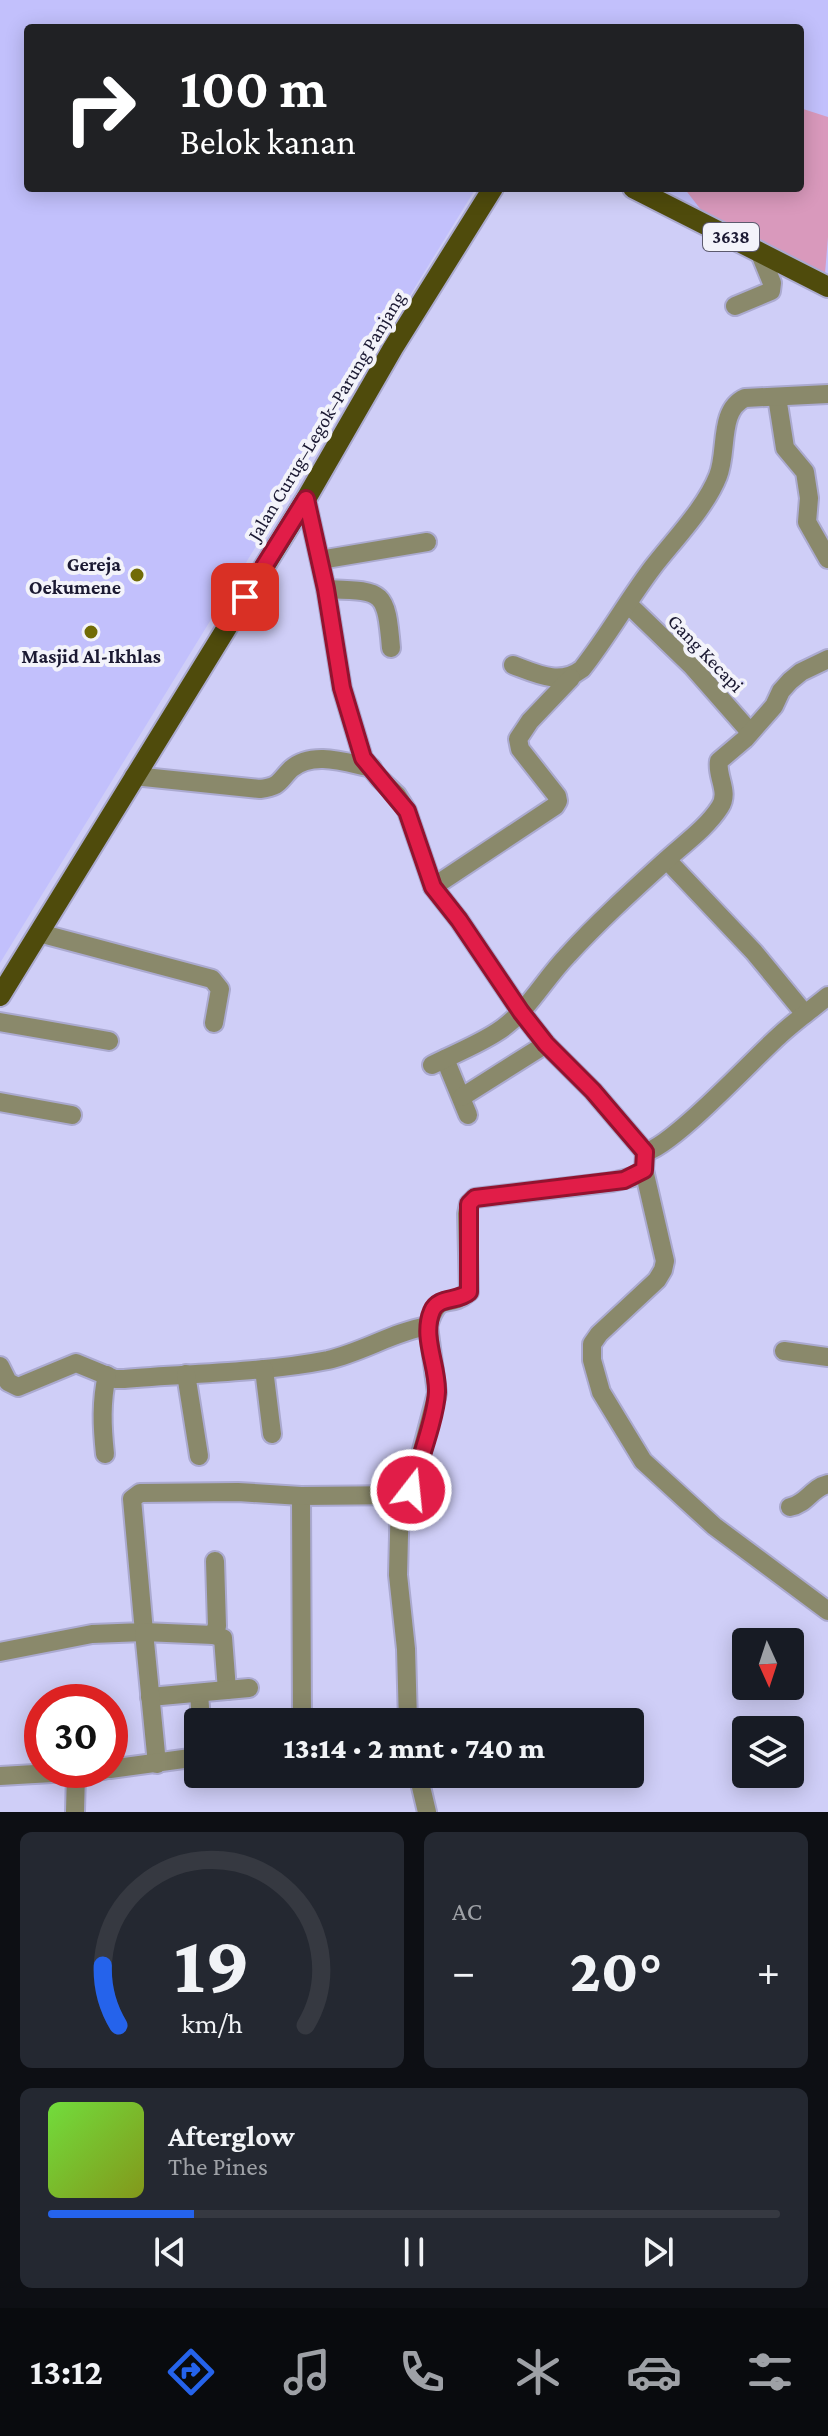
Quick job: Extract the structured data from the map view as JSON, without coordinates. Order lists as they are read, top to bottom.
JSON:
{
  "streets": {
    "main road": ["3638", "Jalan Curug–Legok–Parung Panjang"],
    "street": ["Gang Kecapi"]
  },
  "places": ["Gereja Oekumene", "Masjid Al-Ikhlas"],
  "north": "bottom",
  "page": {
    "turn": ["100 m", "Belok kanan"],
    "limit": "30",
    "trip": "13:14 · 2 mnt · 740 m",
    "tile": "AC",
    "heat": ["−", "20°", "+"],
    "song": ["Afterglow", "The Pines"],
    "tabs": "13:12",
    "gauge": ["19", "km/h"]
  }
}
